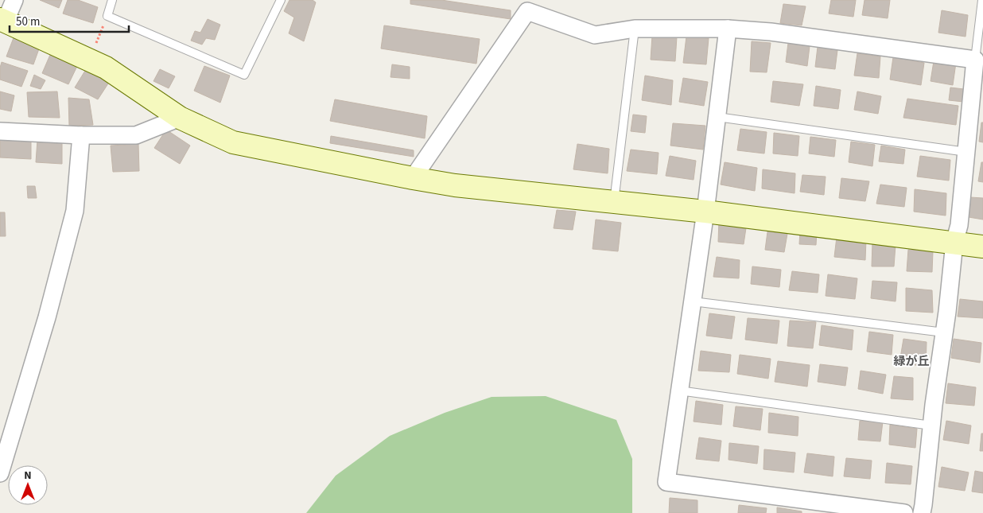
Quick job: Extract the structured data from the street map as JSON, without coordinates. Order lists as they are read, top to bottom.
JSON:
{
  "districts": ["緑が丘"],
  "scale_bar": "50 m",
  "north": "top"
}
